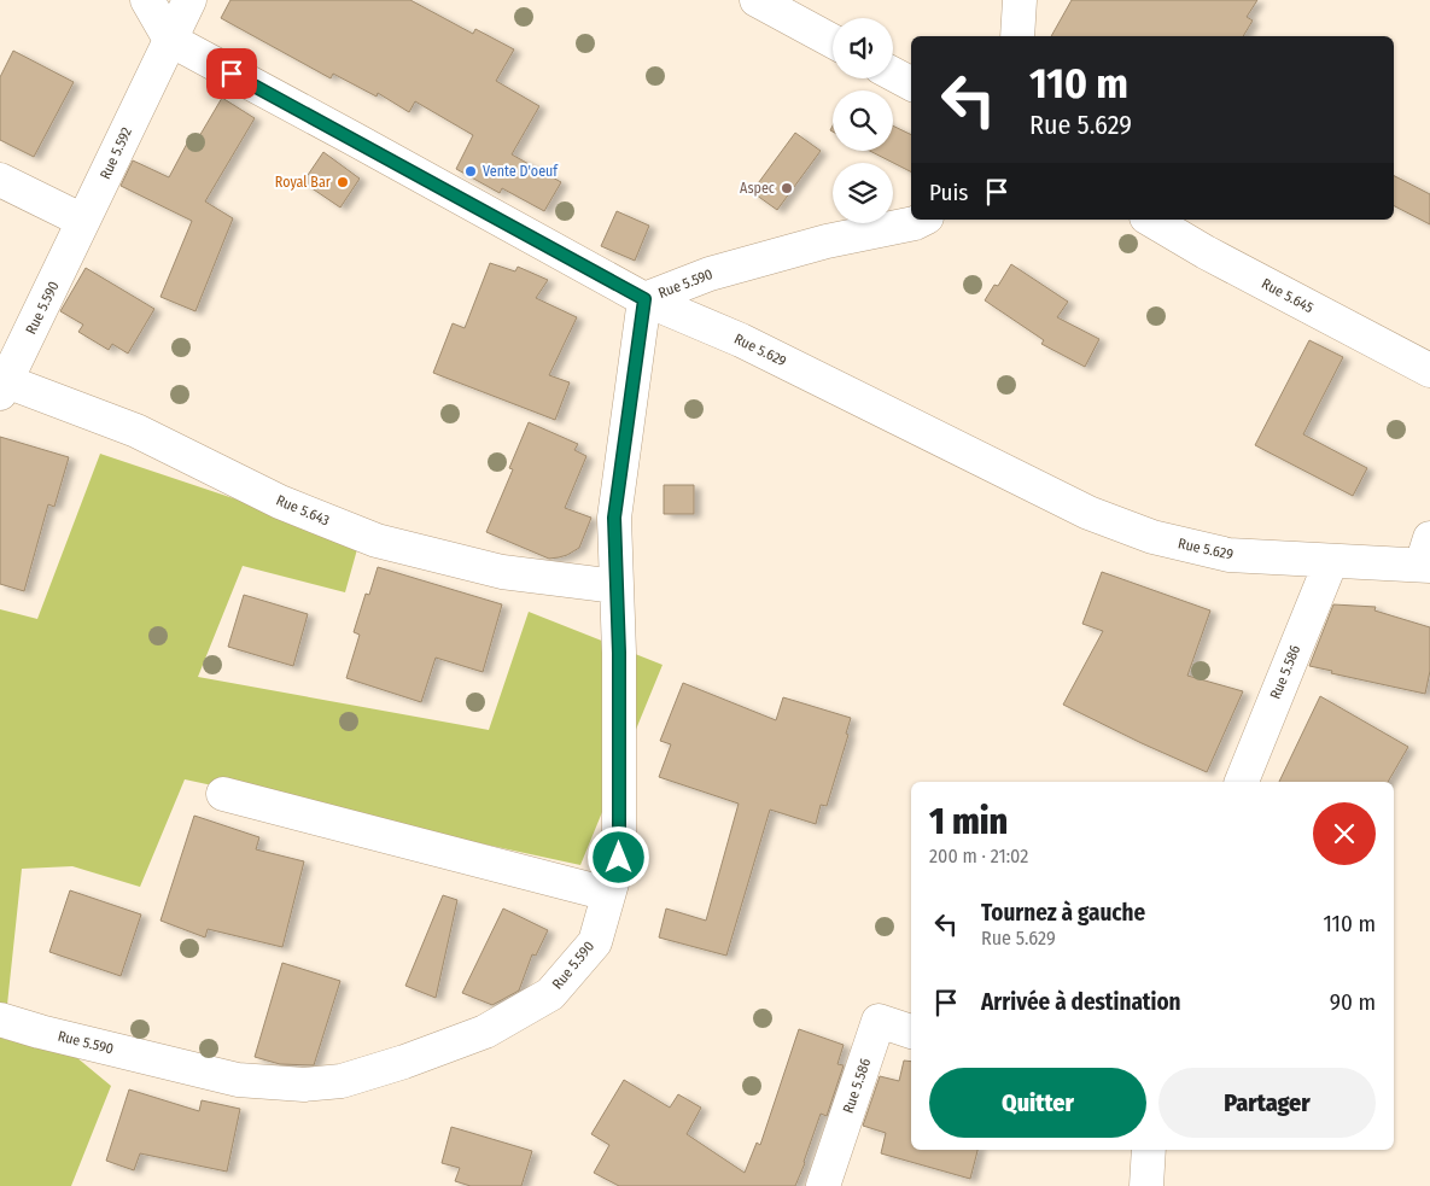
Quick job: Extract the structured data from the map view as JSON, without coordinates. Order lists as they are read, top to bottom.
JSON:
{
  "streets": {
    "street": [
      "Rue 5.592",
      "Rue 5.590",
      "Rue 5.645",
      "Rue 5.629",
      "Rue 5.643",
      "Rue 5.586"
    ]
  },
  "crossings": [
    ["Rue 5.592", "Rue 5.590"],
    ["Rue 5.592", "Rue 5.629"],
    ["Rue 5.590", "Rue 5.629"],
    ["Rue 5.590", "Rue 5.643"],
    ["Rue 5.629", "Rue 5.586"]
  ],
  "places": ["Vente D'oeuf", "Royal Bar", "Aspec"],
  "page": {
    "turn": ["110 m", "Rue 5.629"],
    "then": "Puis",
    "heading": ["1 min", "200 m · 21:02"],
    "list": [
      {
        "name": "Tournez à gauche",
        "note": "Rue 5.629",
        "value": "110 m"
      },
      {
        "name": "Arrivée à destination",
        "value": "90 m"
      }
    ],
    "buttons": ["Quitter", "Partager"]
  }
}
